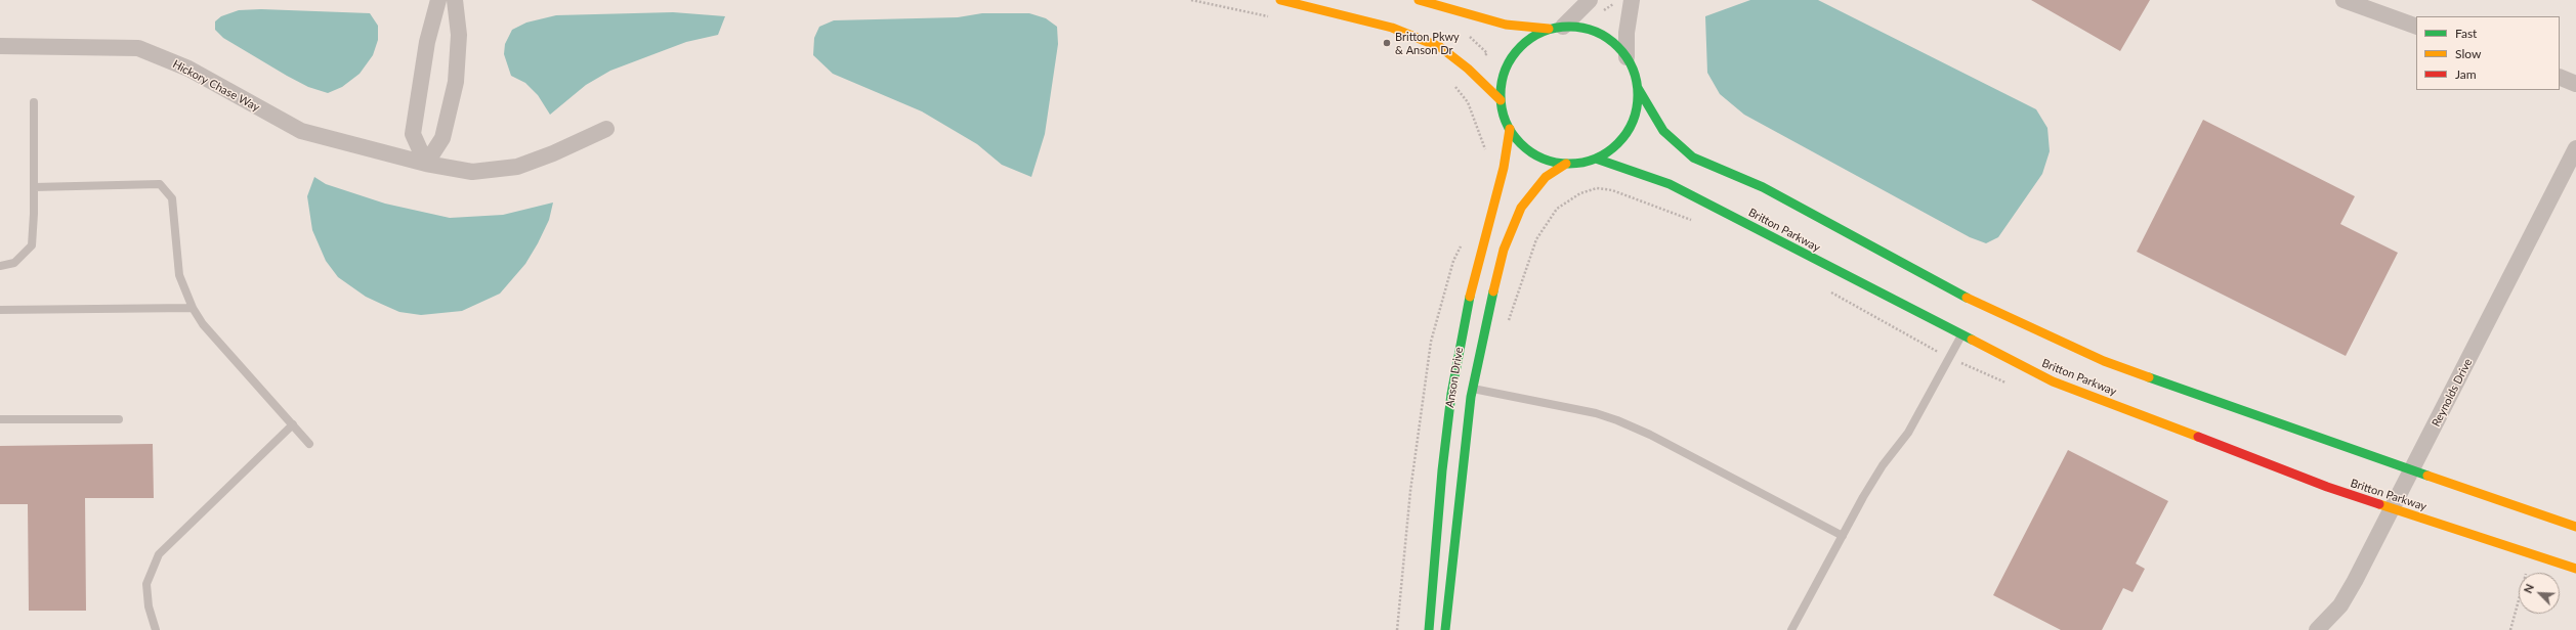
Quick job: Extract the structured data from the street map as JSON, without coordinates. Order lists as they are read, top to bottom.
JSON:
{
  "streets": {
    "main road": ["Britton Parkway", "Anson Drive"],
    "street": ["Hickory Chase Way", "Reynolds Drive"]
  },
  "crossings": [
    ["Britton Parkway", "Anson Drive"],
    ["Britton Parkway", "Reynolds Drive"]
  ],
  "places": ["Britton Pkwy & Anson Dr"],
  "legend": ["Fast", "Slow", "Jam"],
  "north": "top left"
}
